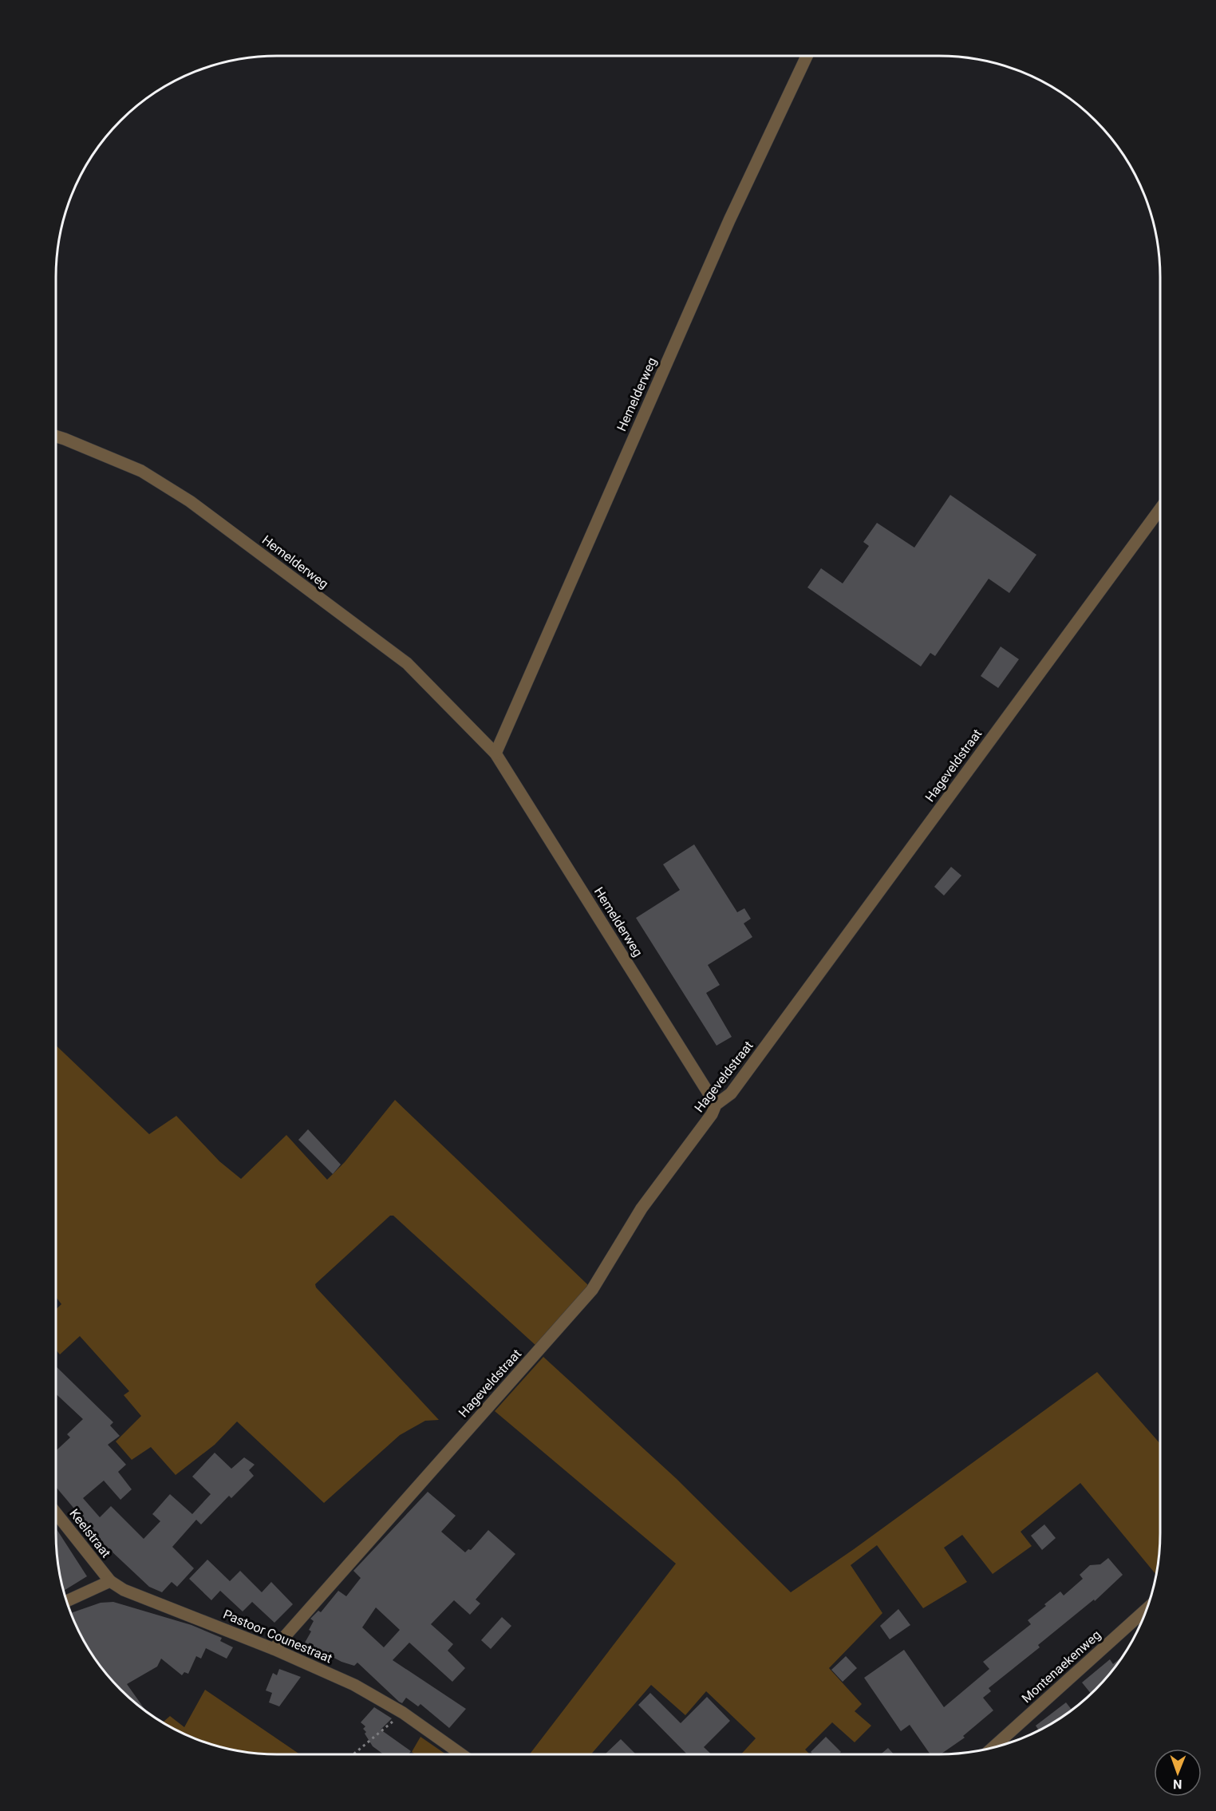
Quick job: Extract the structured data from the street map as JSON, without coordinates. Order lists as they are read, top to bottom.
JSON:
{
  "streets": {
    "street": [
      "Hemelderweg",
      "Hageveldstraat",
      "Keelstraat",
      "Pastoor Counestraat",
      "Montenaekenweg"
    ]
  },
  "crossings": [
    ["Hemelderweg", "Hageveldstraat"],
    ["Hageveldstraat", "Pastoor Counestraat"],
    ["Keelstraat", "Pastoor Counestraat"]
  ],
  "north": "bottom"
}
